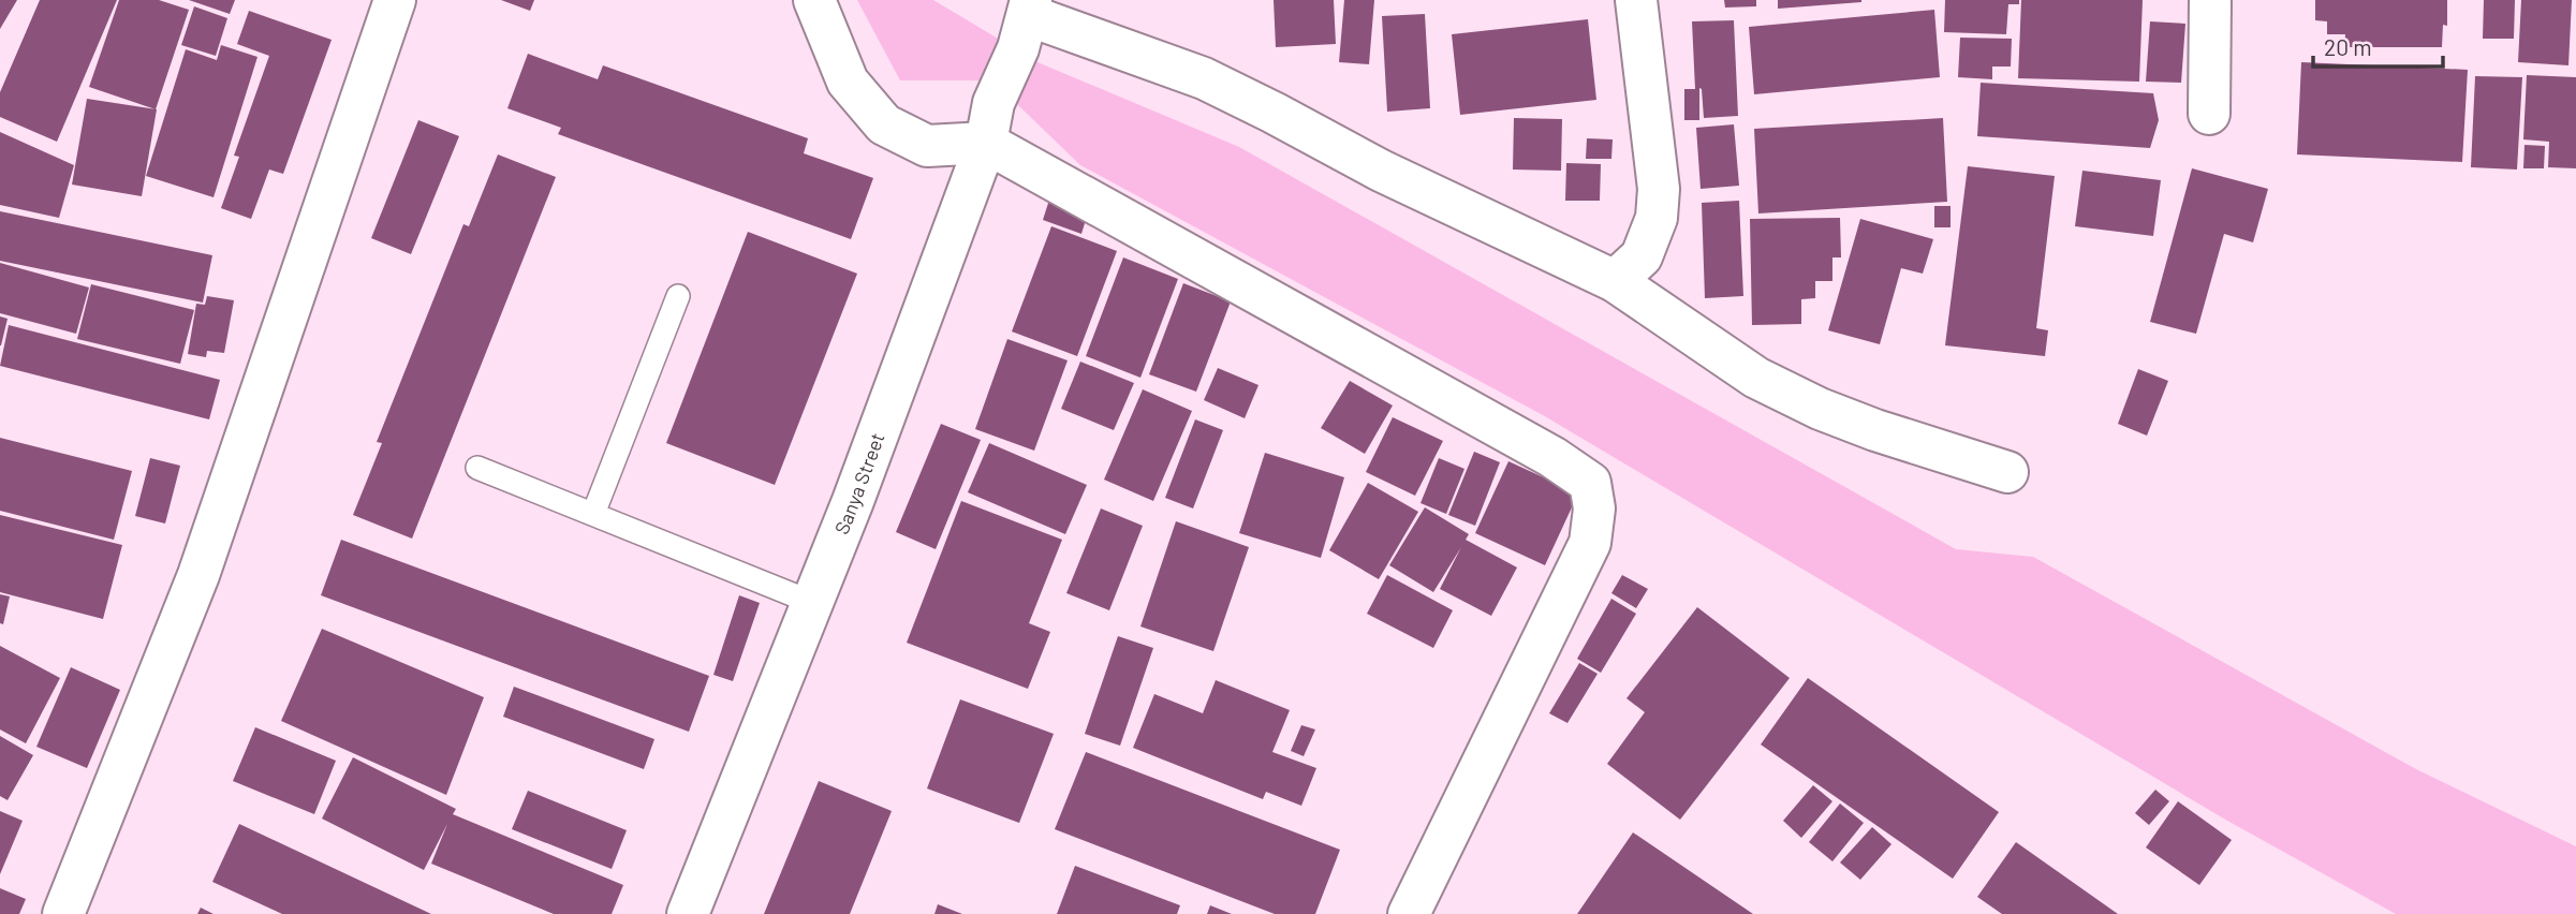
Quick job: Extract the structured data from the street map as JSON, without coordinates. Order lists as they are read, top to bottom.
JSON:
{
  "streets": {
    "street": ["Sanya Street"]
  },
  "scale_bar": "20 m"
}
